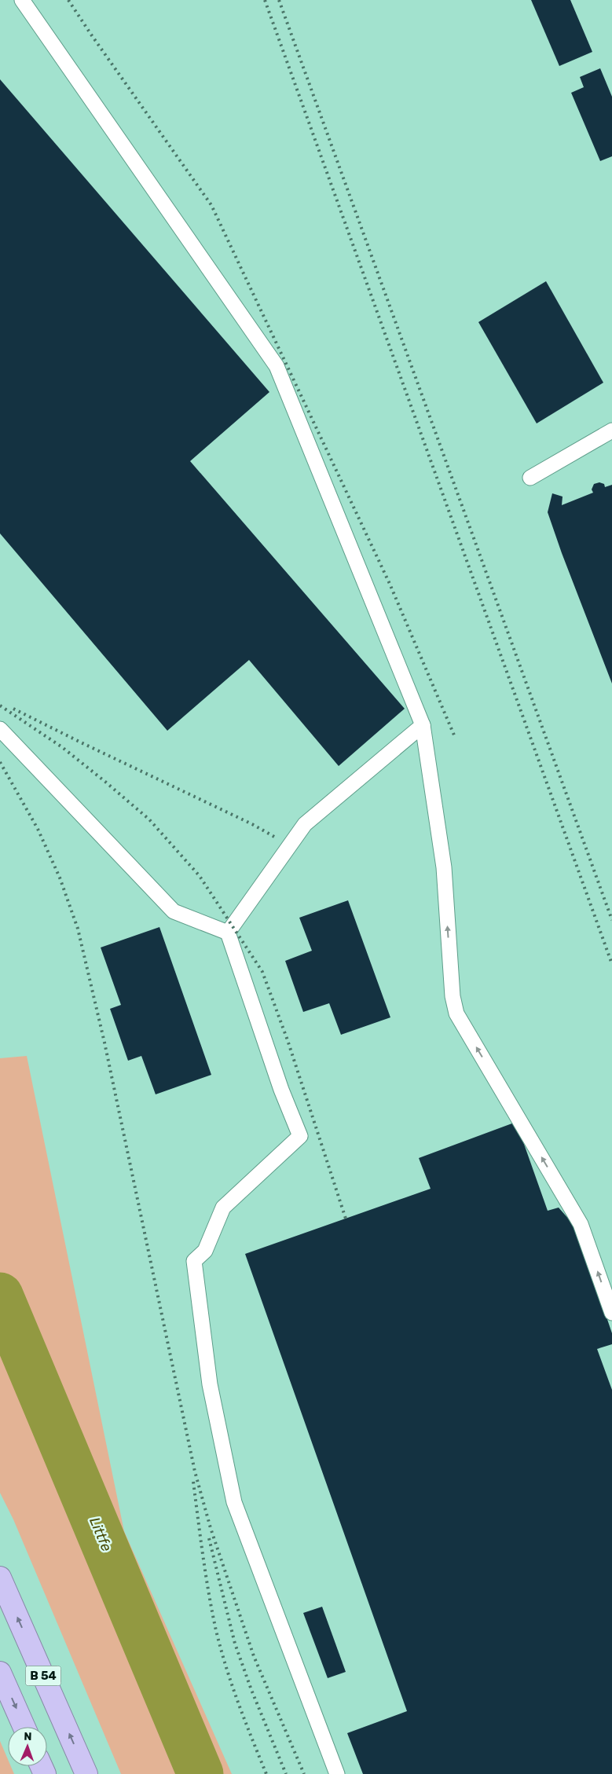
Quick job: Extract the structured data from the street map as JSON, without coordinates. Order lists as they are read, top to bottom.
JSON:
{
  "streets": {
    "highway": ["B 54"]
  },
  "water": ["Littfe"],
  "north": "top"
}
